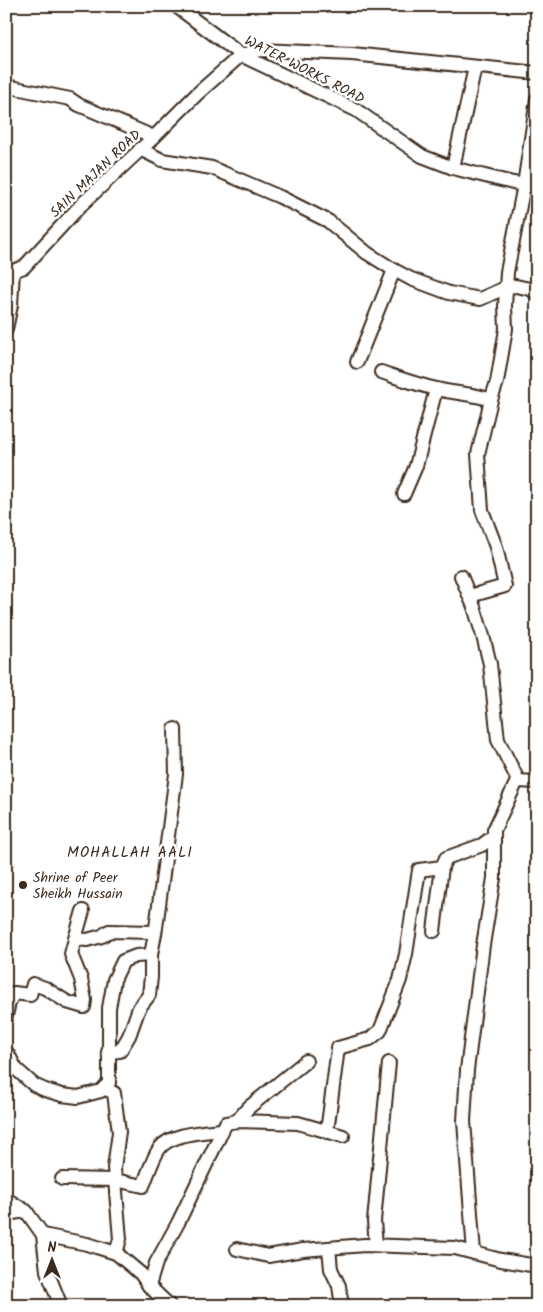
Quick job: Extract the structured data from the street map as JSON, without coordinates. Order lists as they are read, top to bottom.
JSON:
{
  "streets": {
    "street": ["WATER WORKS ROAD", "SAIN MAJAN ROAD"]
  },
  "crossings": [
    ["WATER WORKS ROAD", "SAIN MAJAN ROAD"]
  ],
  "districts": ["MOHALLAH AALI"],
  "places": ["Shrine of Peer Sheikh Hussain"],
  "north": "top"
}
